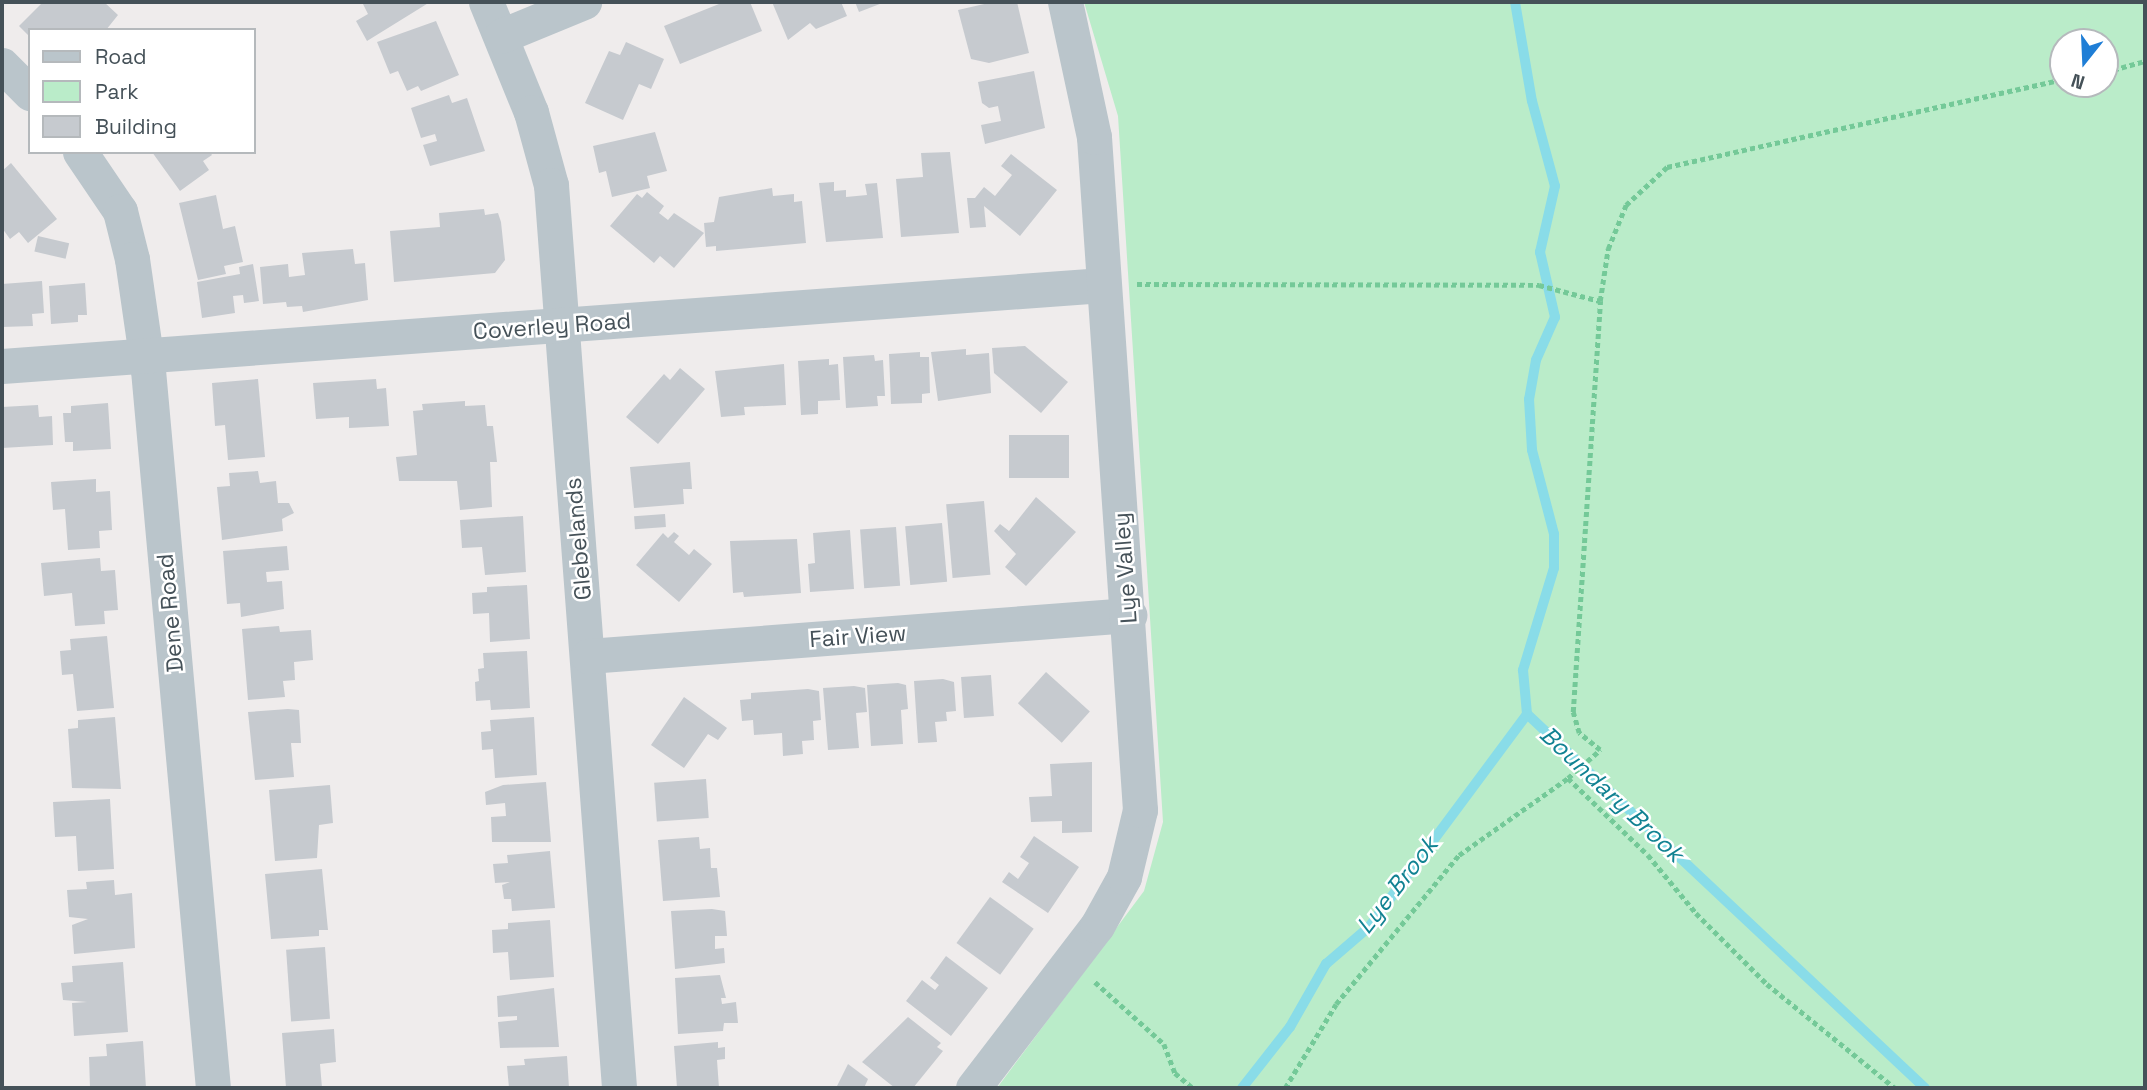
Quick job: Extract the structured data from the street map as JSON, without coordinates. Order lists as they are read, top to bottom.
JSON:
{
  "streets": {
    "street": [
      "Coverley Road",
      "Glebelands",
      "Lye Valley",
      "Dene Road",
      "Fair View"
    ]
  },
  "crossings": [
    ["Coverley Road", "Glebelands"],
    ["Coverley Road", "Lye Valley"],
    ["Coverley Road", "Dene Road"],
    ["Glebelands", "Fair View"],
    ["Lye Valley", "Fair View"]
  ],
  "water": ["Boundary Brook", "Lye Brook"],
  "legend": ["Road", "Park", "Building"],
  "north": "bottom"
}
